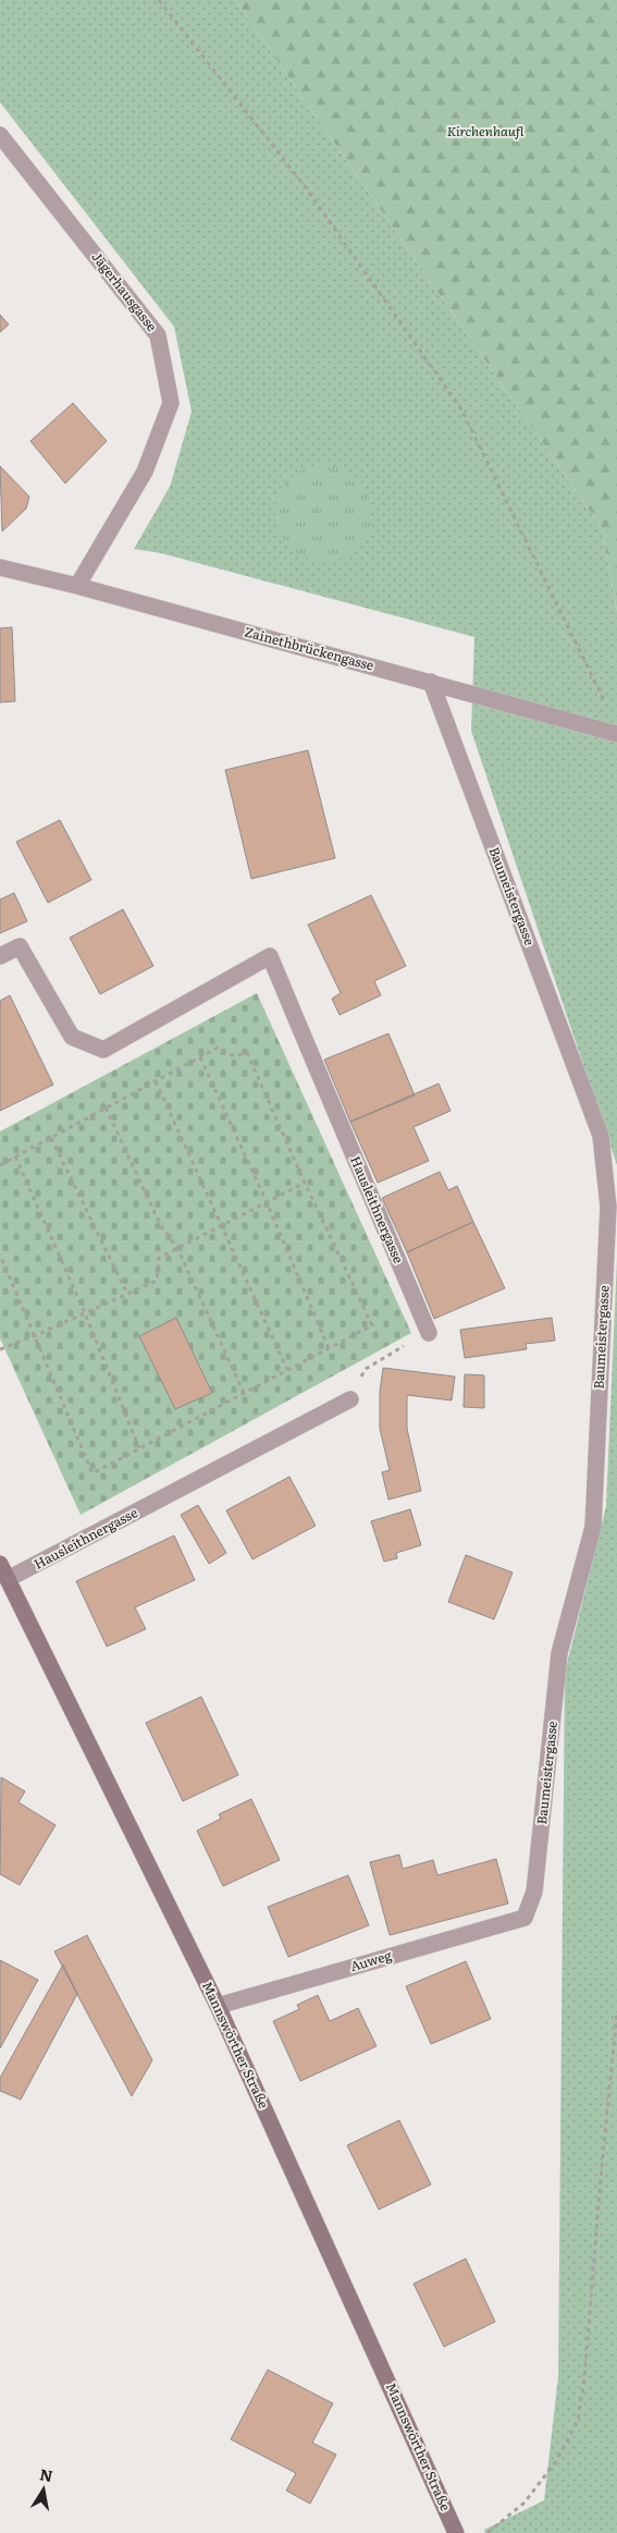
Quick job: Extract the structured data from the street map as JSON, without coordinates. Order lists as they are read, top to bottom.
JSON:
{
  "streets": {
    "main road": ["Mannswörther Straße"],
    "street": [
      "Jägerhausgasse",
      "Zainethbrückengasse",
      "Baumeistergasse",
      "Hausleithnergasse",
      "Auweg"
    ]
  },
  "crossings": [
    ["Jägerhausgasse", "Zainethbrückengasse"],
    ["Zainethbrückengasse", "Baumeistergasse"],
    ["Baumeistergasse", "Auweg"],
    ["Hausleithnergasse", "Mannswörther Straße"],
    ["Auweg", "Mannswörther Straße"]
  ],
  "parks": ["Kirchenhaufl"],
  "north": "top"
}
